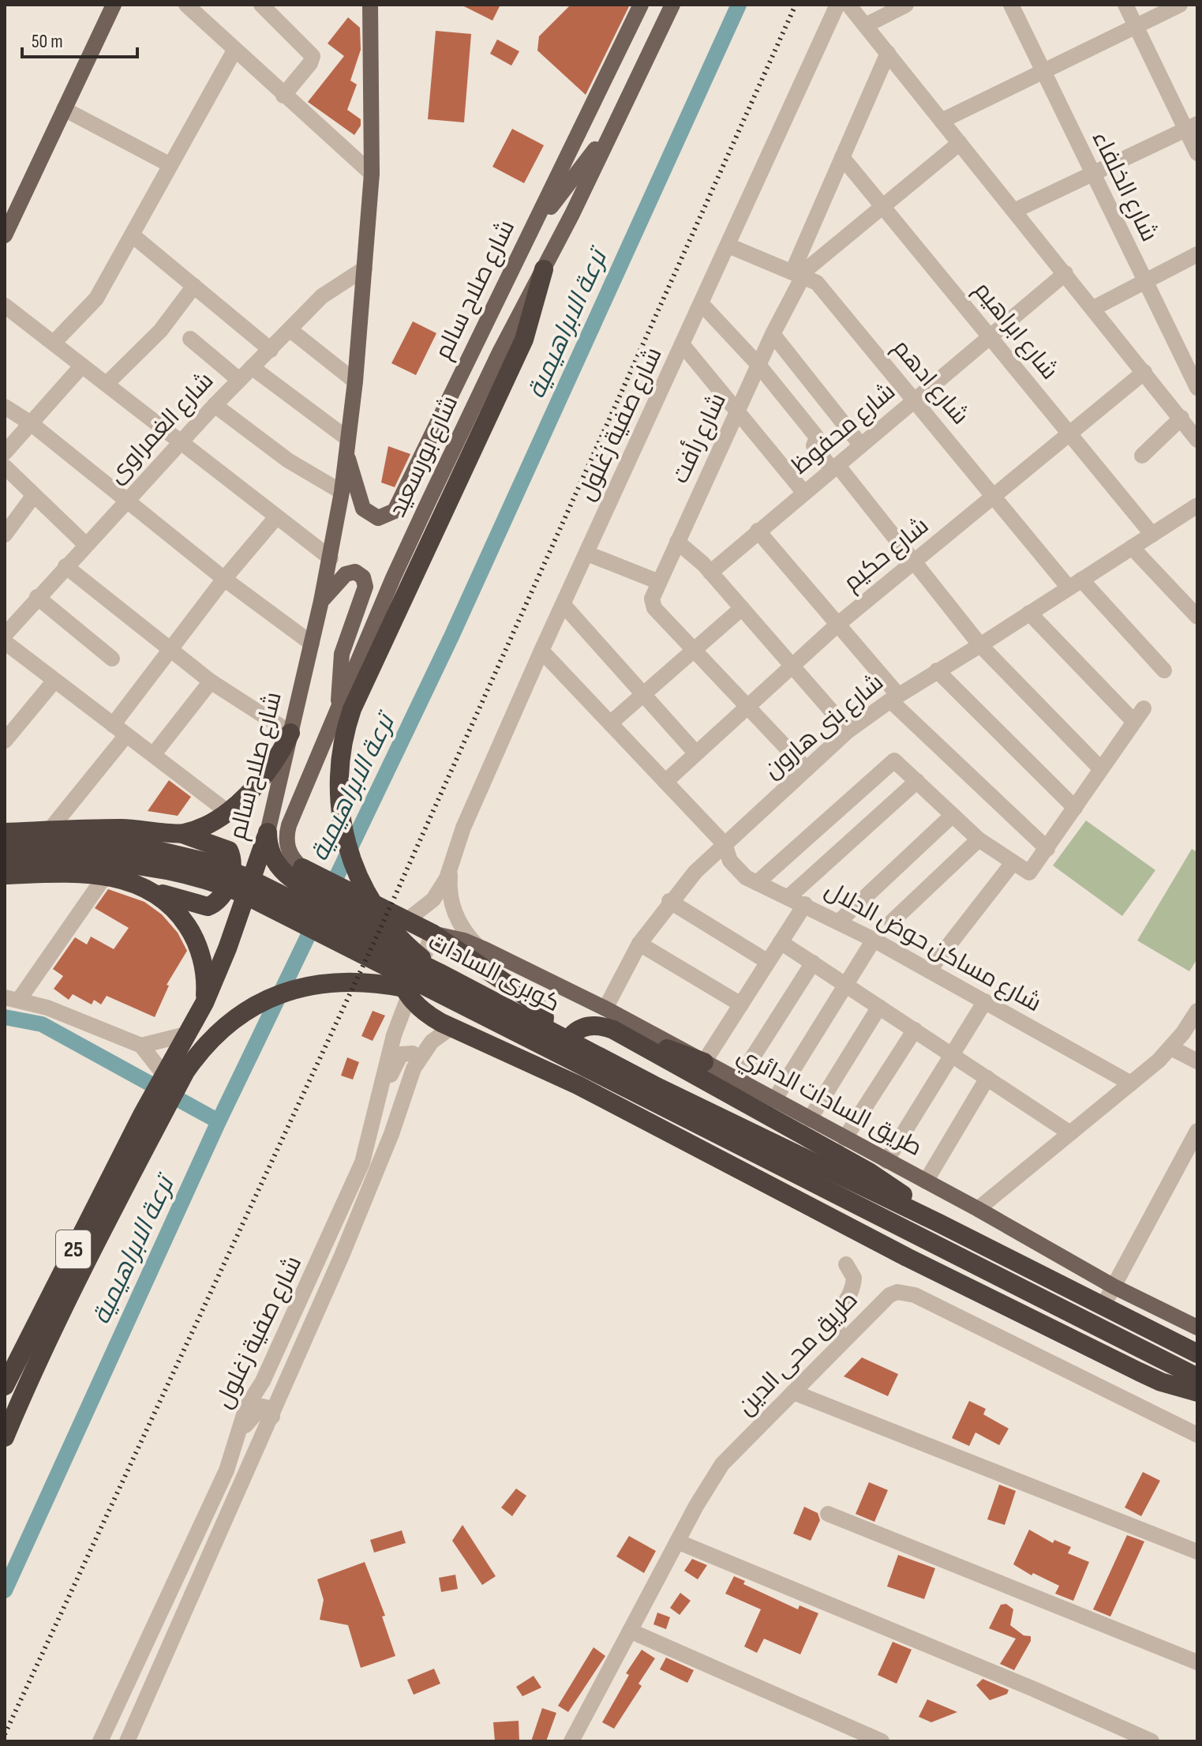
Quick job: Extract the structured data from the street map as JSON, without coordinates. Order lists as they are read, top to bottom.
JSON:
{
  "streets": {
    "highway": ["شارع صلاح سالم", "كوبرى السادات", "25"],
    "main road": ["شارع بورسعيد", "طريق السادات الدائري"],
    "street": [
      "شارع الخلفاء",
      "شارع ابراهيم",
      "شارع ادهم",
      "شارع صفية زغلول",
      "شارع الغمراوى",
      "شارع محفوظ",
      "شارع رأفت",
      "شارع حكيم",
      "شارع بنى هارون",
      "شارع مساكن حوض الدلال",
      "طريق محى الدين"
    ]
  },
  "crossings": [
    ["شارع صلاح سالم", "شارع الغمراوى"],
    ["شارع ابراهيم", "شارع محفوظ"],
    ["شارع ابراهيم", "شارع رأفت"],
    ["شارع ابراهيم", "شارع حكيم"],
    ["شارع ابراهيم", "شارع بنى هارون"],
    ["شارع ادهم", "شارع صفية زغلول"],
    ["شارع ادهم", "شارع محفوظ"],
    ["شارع ادهم", "شارع رأفت"],
    ["شارع ادهم", "شارع حكيم"],
    ["شارع ادهم", "شارع بنى هارون"],
    ["شارع صفية زغلول", "شارع مساكن حوض الدلال"],
    ["شارع صفية زغلول", "طريق السادات الدائري"],
    ["شارع رأفت", "شارع حكيم"],
    ["شارع رأفت", "شارع بنى هارون"],
    ["شارع حكيم", "شارع مساكن حوض الدلال"],
    ["شارع بنى هارون", "شارع مساكن حوض الدلال"],
    ["شارع بنى هارون", "طريق السادات الدائري"]
  ],
  "water": ["ترعة الابراهيمية"],
  "scale_bar": "50 m"
}
